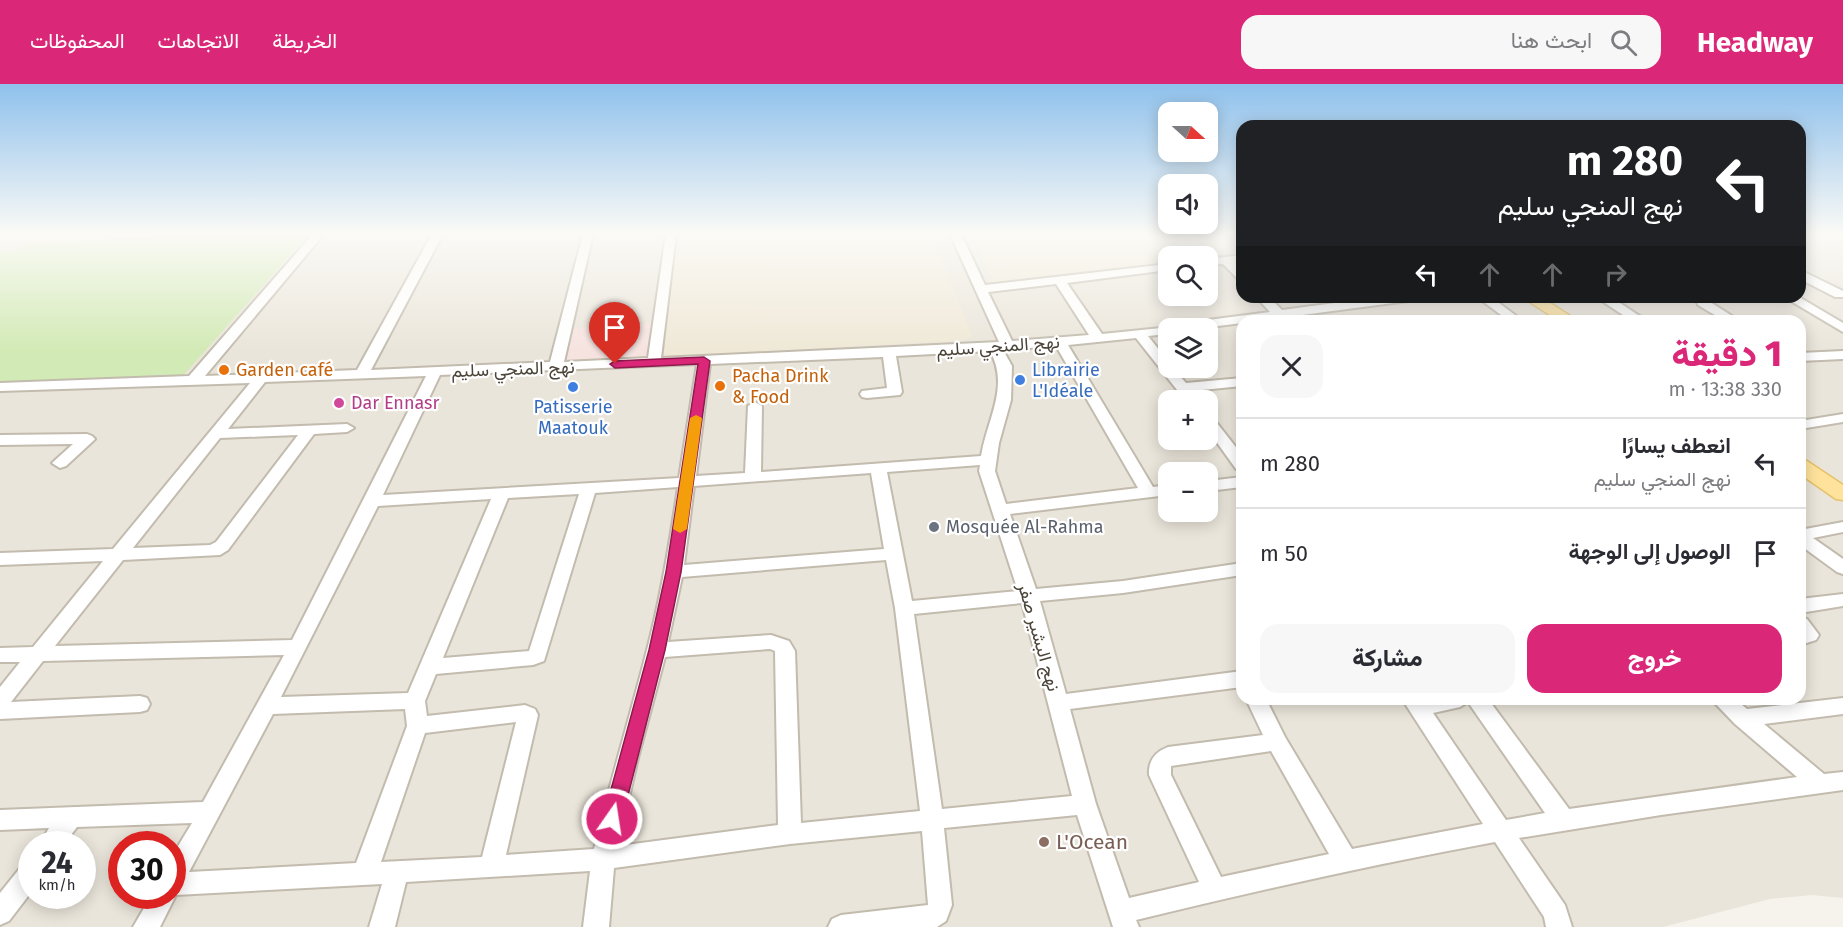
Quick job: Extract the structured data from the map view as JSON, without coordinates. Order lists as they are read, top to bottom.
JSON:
{
  "streets": {
    "street": ["نهج المنجي سليم", "نهج البشير صفر"]
  },
  "crossings": [
    ["نهج المنجي سليم", "نهج البشير صفر"]
  ],
  "places": [
    "Garden café",
    "Librairie L'Idéale",
    "Pacha Drink & Food",
    "Patisserie Maatouk",
    "Dar Ennasr",
    "Mosquée Al-Rahma",
    "L'Ocean"
  ],
  "north": "right",
  "page": {
    "header": "Headway",
    "search": "ابحث هنا",
    "nav": ["الخريطة", "الاتجاهات", "المحفوظات"],
    "map_buttons": ["+", "−"],
    "turn": ["280 m", "نهج المنجي سليم"],
    "heading": ["1 دقيقة", "330 m · 13:38"],
    "list": [
      {
        "name": "انعطف يسارًا",
        "note": "نهج المنجي سليم",
        "value": "280 m"
      },
      {
        "name": "الوصول إلى الوجهة",
        "value": "50 m"
      }
    ],
    "buttons": ["خروج", "مشاركة"],
    "speed": "24 km/h",
    "limit": "30"
  }
}
